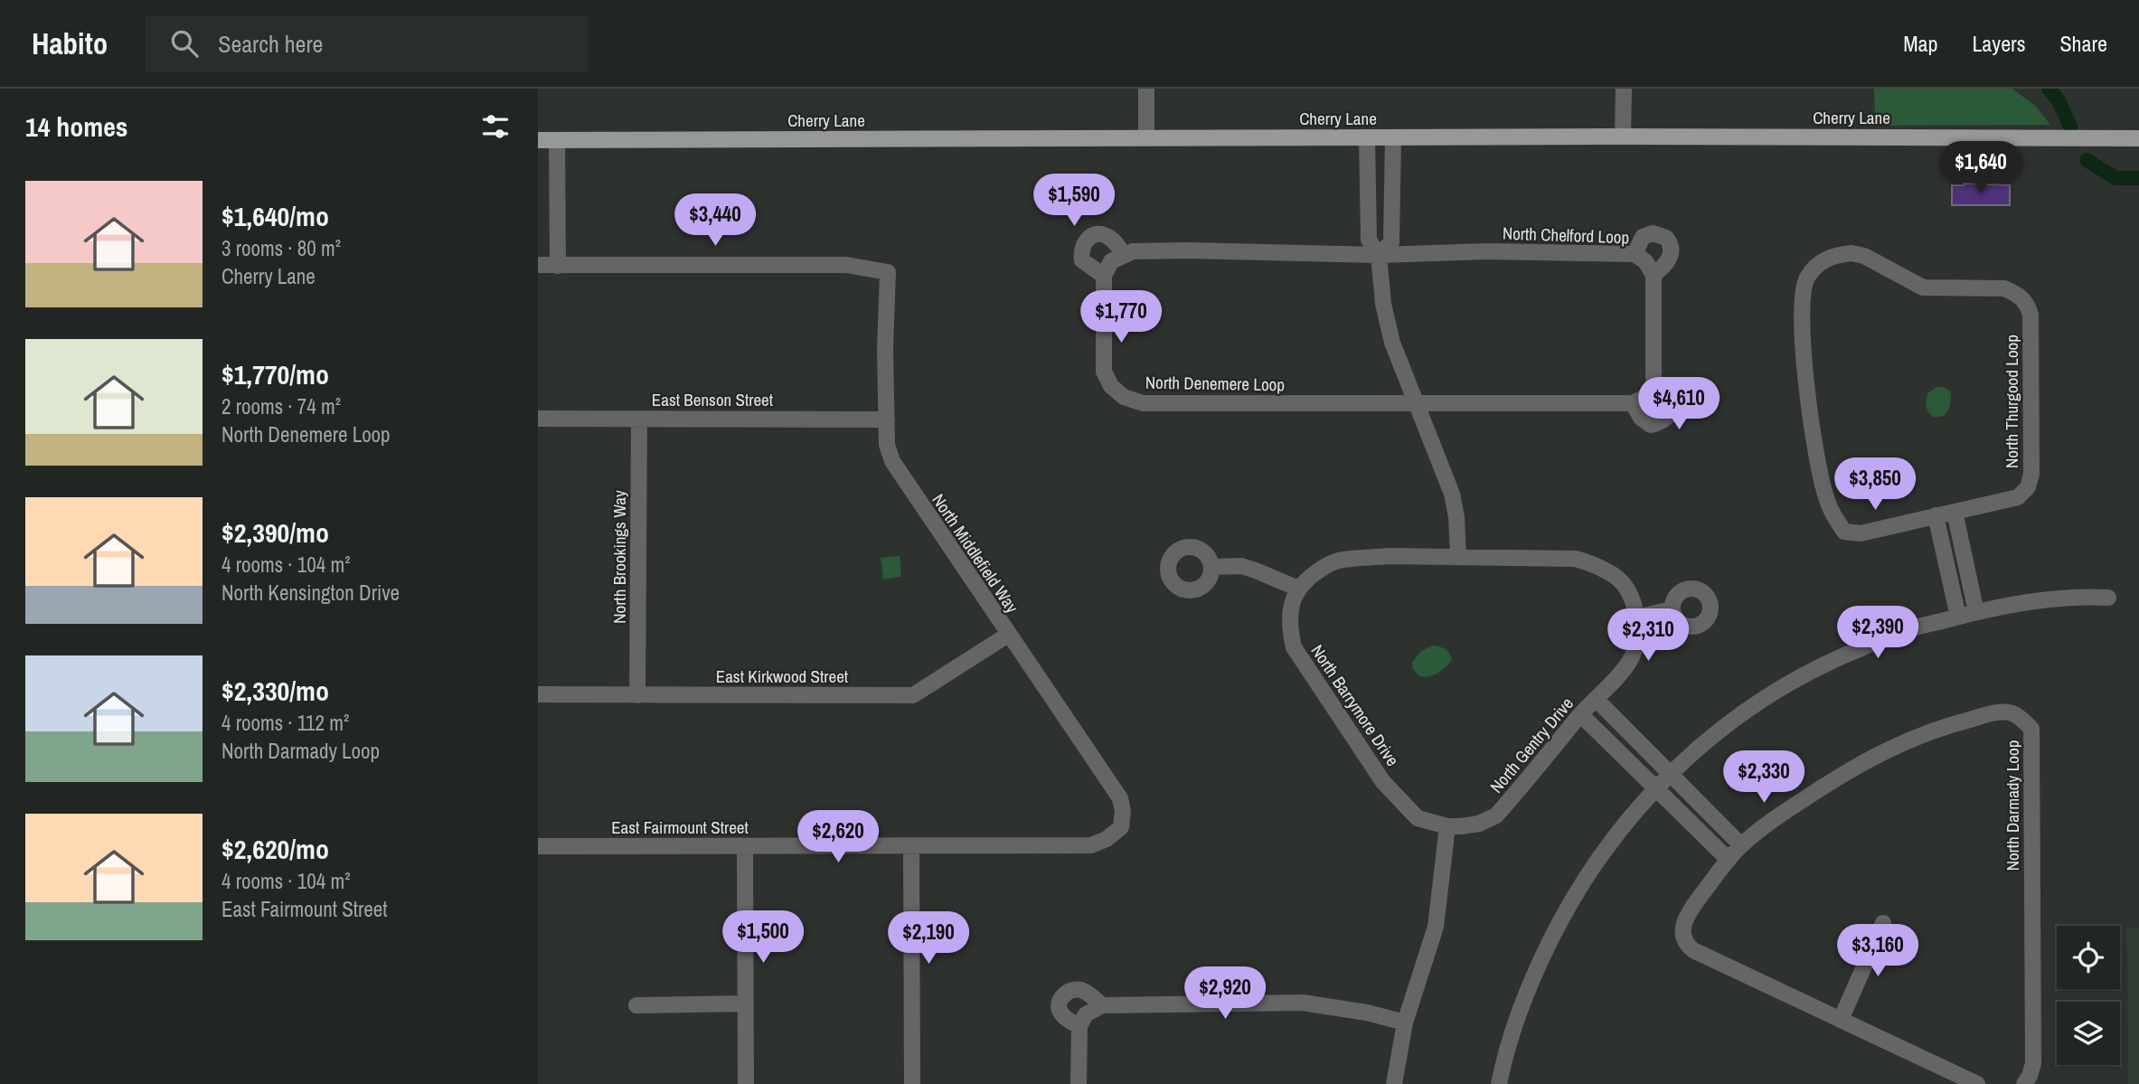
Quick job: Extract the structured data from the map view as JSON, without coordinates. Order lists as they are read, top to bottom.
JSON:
{
  "streets": {
    "main road": ["Cherry Lane"],
    "street": [
      "North Chelford Loop",
      "North Denemere Loop",
      "East Benson Street",
      "North Thurgood Loop",
      "North Middlefield Way",
      "North Brookings Way",
      "East Kirkwood Street",
      "North Barrymore Drive",
      "North Gentry Drive",
      "North Darmady Loop",
      "East Fairmount Street"
    ]
  },
  "crossings": [
    ["East Benson Street", "North Middlefield Way"],
    ["East Benson Street", "North Brookings Way"],
    ["North Middlefield Way", "East Kirkwood Street"],
    ["North Middlefield Way", "East Fairmount Street"],
    ["North Brookings Way", "East Kirkwood Street"],
    ["North Barrymore Drive", "North Gentry Drive"]
  ],
  "page": {
    "header": "Habito",
    "search": "Search here",
    "nav": ["Map", "Layers", "Share"],
    "heading": "14 homes",
    "price": [
      "$1,640",
      "$1,590",
      "$3,440",
      "$1,770",
      "$4,610",
      "$3,850",
      "$2,390",
      "$2,310",
      "$2,330",
      "$2,620",
      "$1,500",
      "$2,190",
      "$3,160",
      "$2,920"
    ],
    "list": [
      {
        "name": "$1,640/mo",
        "note": "3 rooms · 80 m² · Cherry Lane"
      },
      {
        "name": "$1,770/mo",
        "note": "2 rooms · 74 m² · North Denemere Loop"
      },
      {
        "name": "$2,390/mo",
        "note": "4 rooms · 104 m² · North Kensington Drive"
      },
      {
        "name": "$2,330/mo",
        "note": "4 rooms · 112 m² · North Darmady Loop"
      },
      {
        "name": "$2,620/mo",
        "note": "4 rooms · 104 m² · East Fairmount Street"
      }
    ]
  }
}
